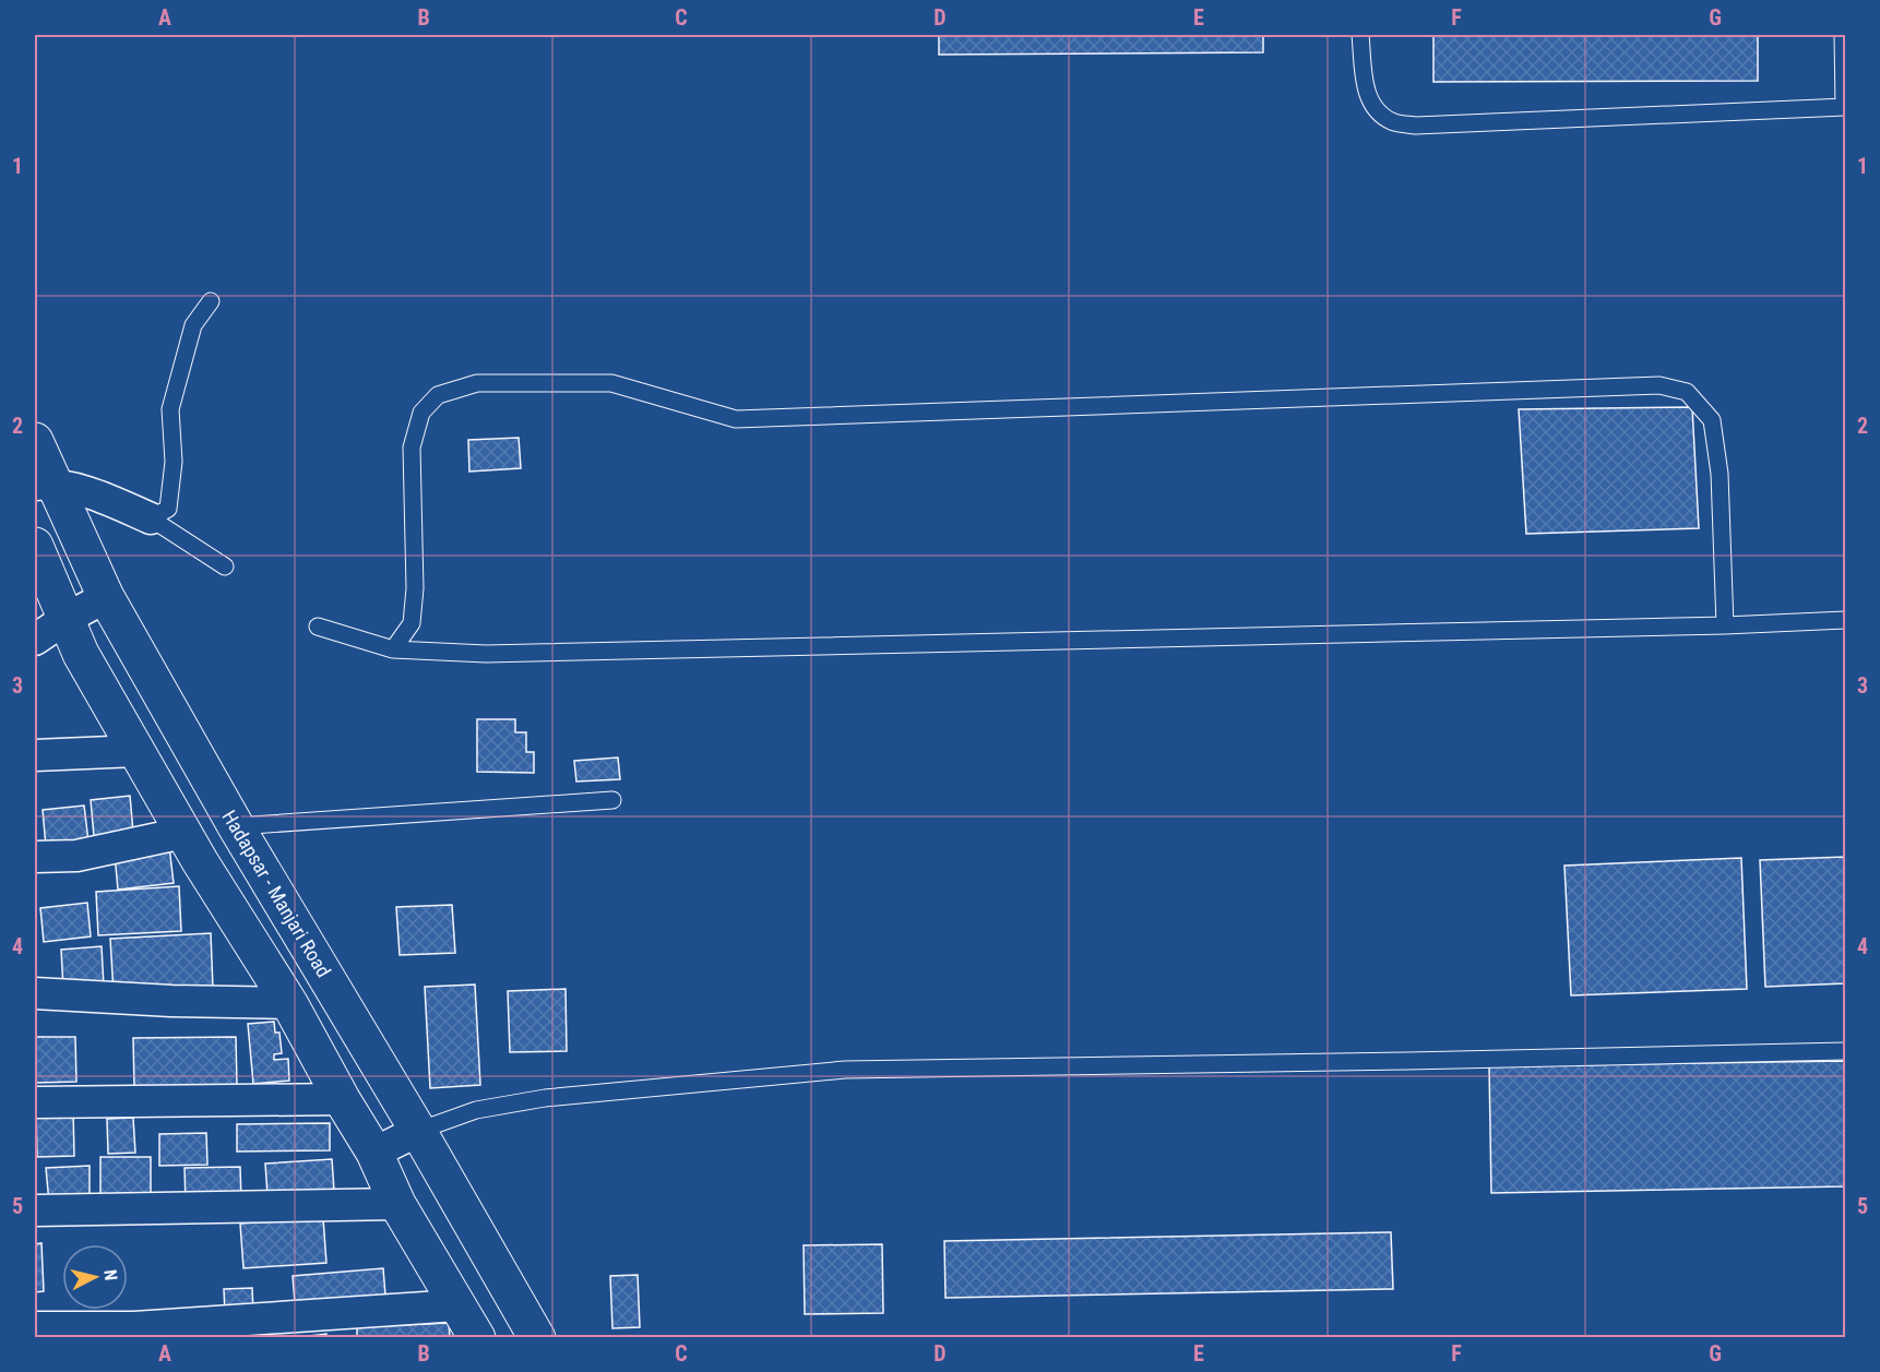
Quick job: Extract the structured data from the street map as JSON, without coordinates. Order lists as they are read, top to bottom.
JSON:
{
  "streets": {
    "main road": ["Hadapsar - Manjari Road"]
  },
  "north": "right",
  "grid": {
    "columns": [
      "A",
      "B",
      "C",
      "D",
      "E",
      "F",
      "G"
    ],
    "rows": [
      "1",
      "2",
      "3",
      "4",
      "5"
    ]
  }
}
